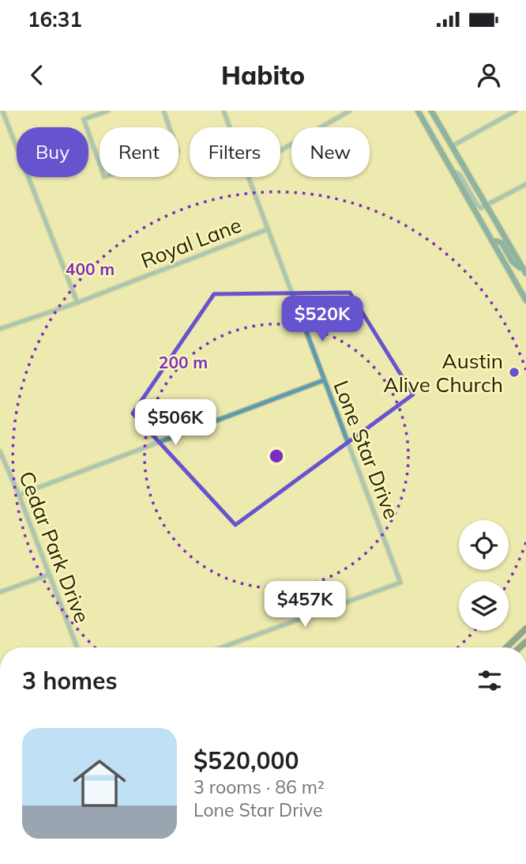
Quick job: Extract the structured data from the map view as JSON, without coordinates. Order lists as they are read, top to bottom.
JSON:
{
  "streets": {
    "street": ["Royal Lane", "Lone Star Drive", "Cedar Park Drive"]
  },
  "crossings": [
    ["Royal Lane", "Lone Star Drive"]
  ],
  "places": ["Austin Alive Church"],
  "page": {
    "status": "16:31",
    "header": "Habito",
    "chip": [
      "Buy",
      "Rent",
      "Filters",
      "New"
    ],
    "price": ["$520K", "$506K", "$457K"],
    "heading": "3 homes",
    "list": [
      {
        "name": "$520,000",
        "note": "3 rooms · 86 m² · Lone Star Drive"
      }
    ]
  },
  "rings": ["400 m", "200 m"]
}
